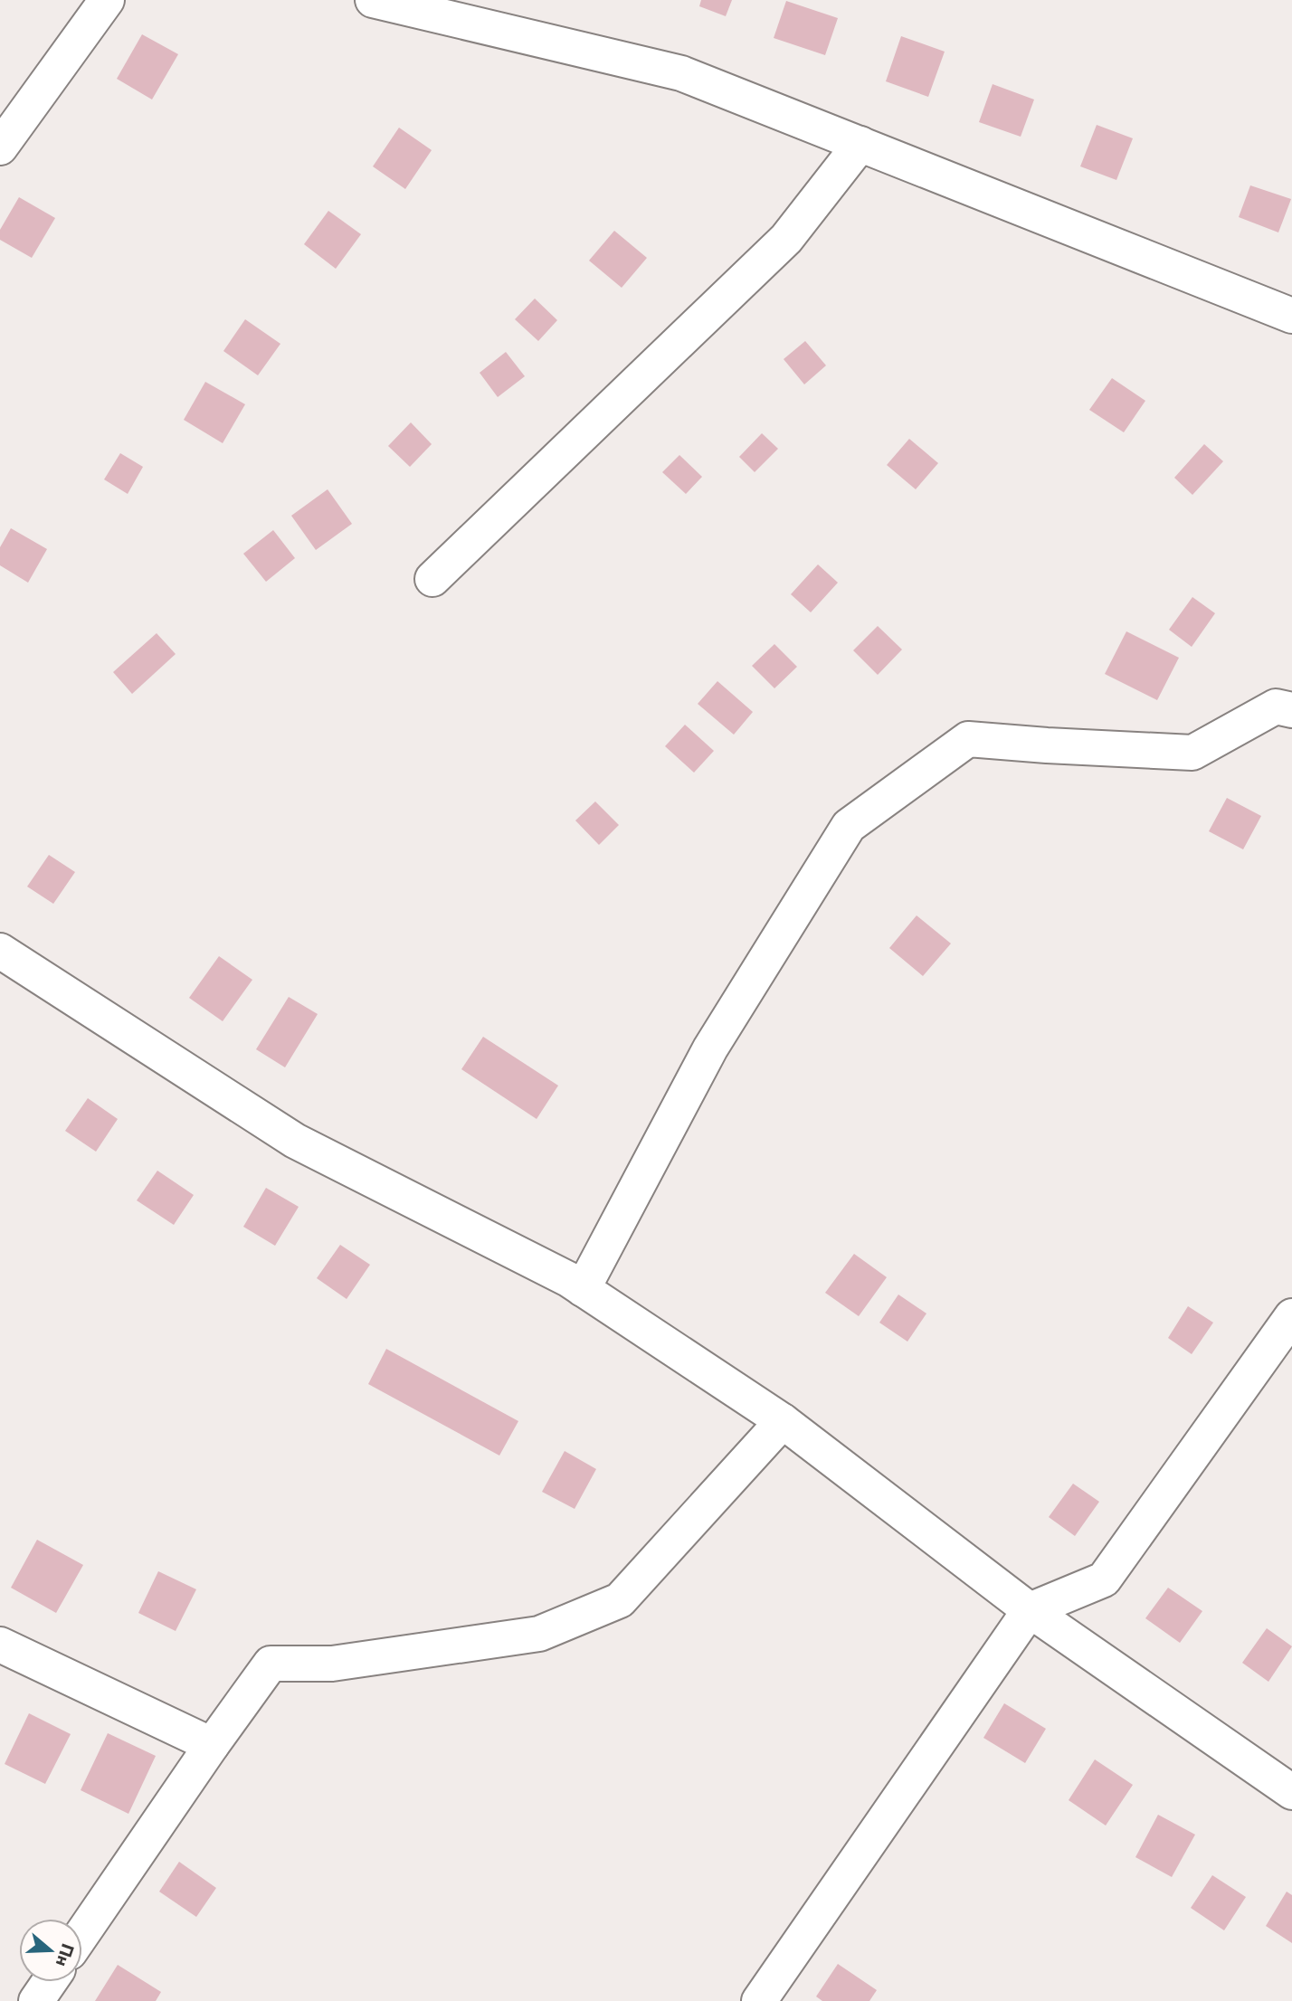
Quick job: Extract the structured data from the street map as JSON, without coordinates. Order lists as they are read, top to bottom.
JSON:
{
  "north": "right"
}
